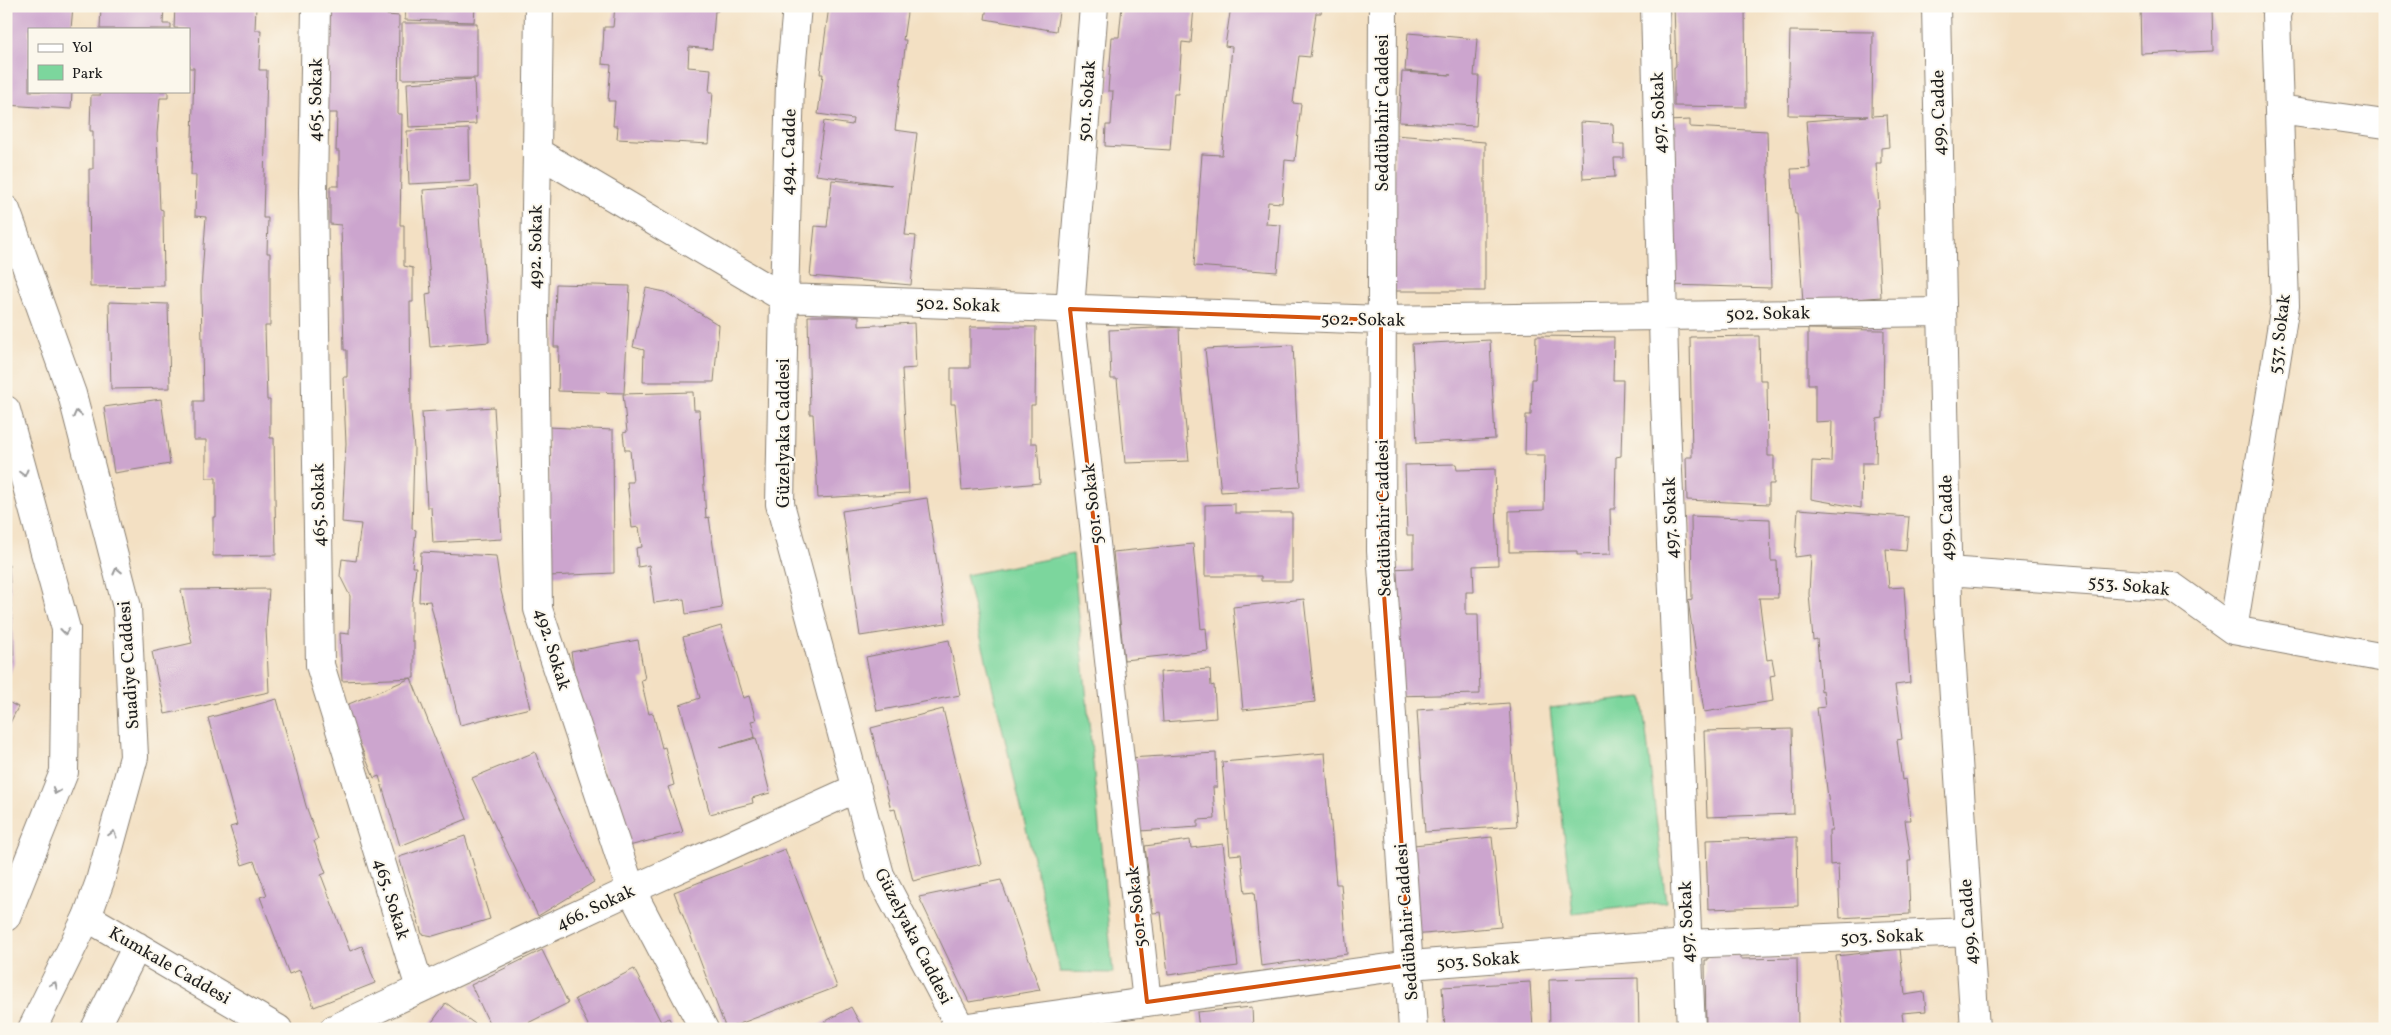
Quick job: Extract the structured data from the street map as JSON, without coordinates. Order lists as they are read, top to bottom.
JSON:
{
  "streets": {
    "street": [
      "465. Sokak",
      "501. Sokak",
      "Seddübahir Caddesi",
      "497. Sokak",
      "499. Cadde",
      "494. Cadde",
      "492. Sokak",
      "502. Sokak",
      "537. Sokak",
      "Güzelyaka Caddesi",
      "553. Sokak",
      "Suadiye Caddesi",
      "466. Sokak",
      "503. Sokak",
      "Kumkale Caddesi"
    ]
  },
  "crossings": [
    ["465. Sokak", "466. Sokak"],
    ["501. Sokak", "502. Sokak"],
    ["501. Sokak", "503. Sokak"],
    ["Seddübahir Caddesi", "502. Sokak"],
    ["Seddübahir Caddesi", "503. Sokak"],
    ["497. Sokak", "502. Sokak"],
    ["497. Sokak", "503. Sokak"],
    ["499. Cadde", "502. Sokak"],
    ["499. Cadde", "553. Sokak"],
    ["499. Cadde", "503. Sokak"],
    ["494. Cadde", "502. Sokak"],
    ["494. Cadde", "Güzelyaka Caddesi"],
    ["492. Sokak", "466. Sokak"],
    ["502. Sokak", "Güzelyaka Caddesi"],
    ["537. Sokak", "553. Sokak"],
    ["Güzelyaka Caddesi", "466. Sokak"],
    ["Güzelyaka Caddesi", "503. Sokak"],
    ["Suadiye Caddesi", "Kumkale Caddesi"]
  ],
  "legend": ["Yol", "Park"]
}
